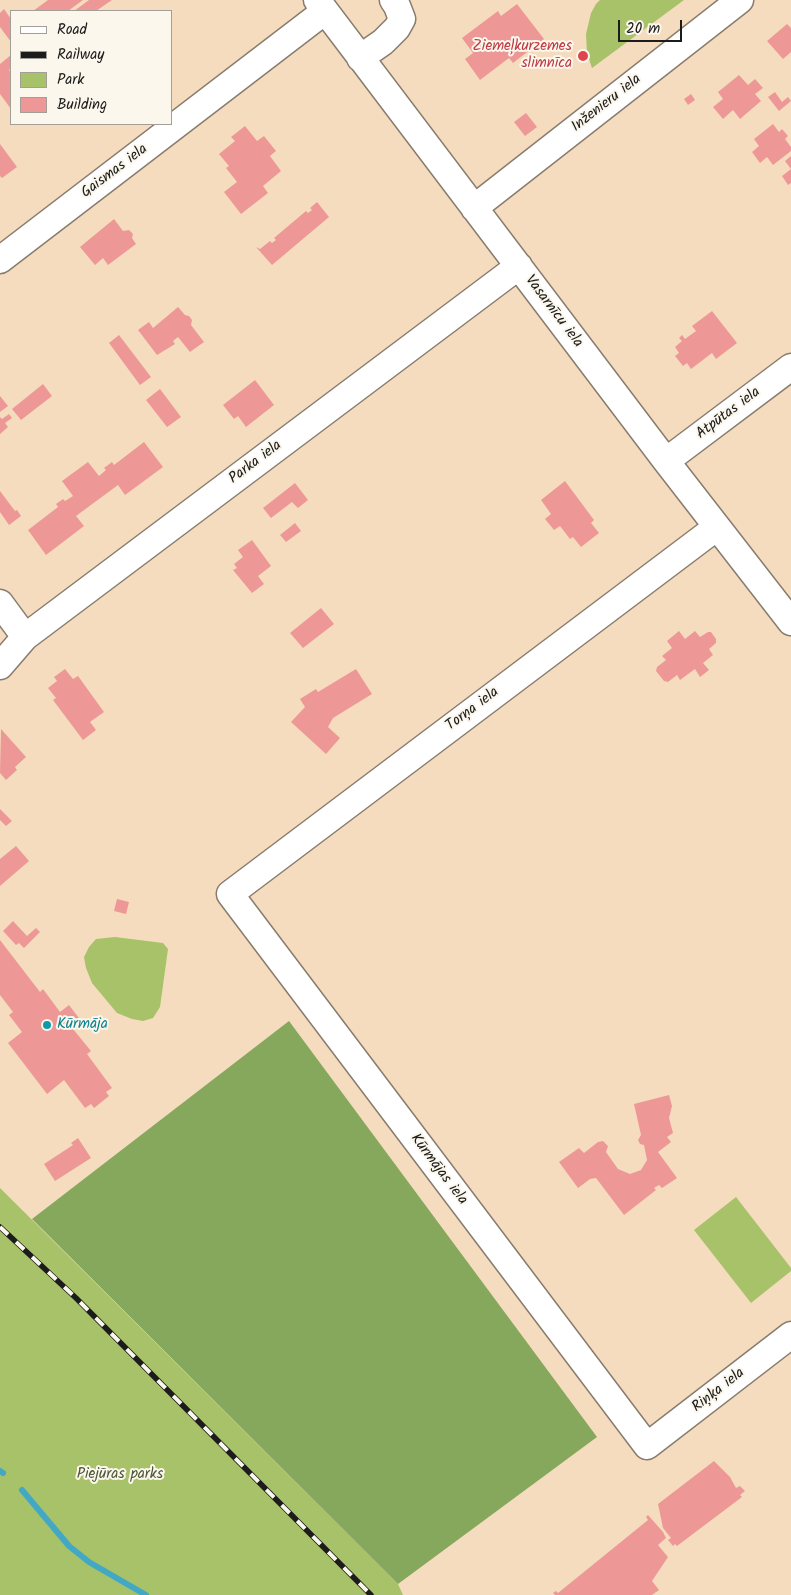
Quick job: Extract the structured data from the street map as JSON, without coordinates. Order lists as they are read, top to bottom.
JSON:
{
  "streets": {
    "street": [
      "Inženieru iela",
      "Gaismas iela",
      "Vasarnīcu iela",
      "Atpūtas iela",
      "Parka iela",
      "Torņa iela",
      "Kūrmājas iela",
      "Riņķa iela"
    ]
  },
  "crossings": [
    ["Inženieru iela", "Vasarnīcu iela"],
    ["Gaismas iela", "Vasarnīcu iela"],
    ["Vasarnīcu iela", "Atpūtas iela"],
    ["Vasarnīcu iela", "Parka iela"],
    ["Vasarnīcu iela", "Torņa iela"],
    ["Torņa iela", "Kūrmājas iela"],
    ["Kūrmājas iela", "Riņķa iela"]
  ],
  "parks": ["Piejūras parks"],
  "places": ["Ziemeļkurzemes slimnīca", "Kūrmāja"],
  "legend": [
    "Road",
    "Railway",
    "Park",
    "Building"
  ],
  "scale_bar": "20 m"
}
